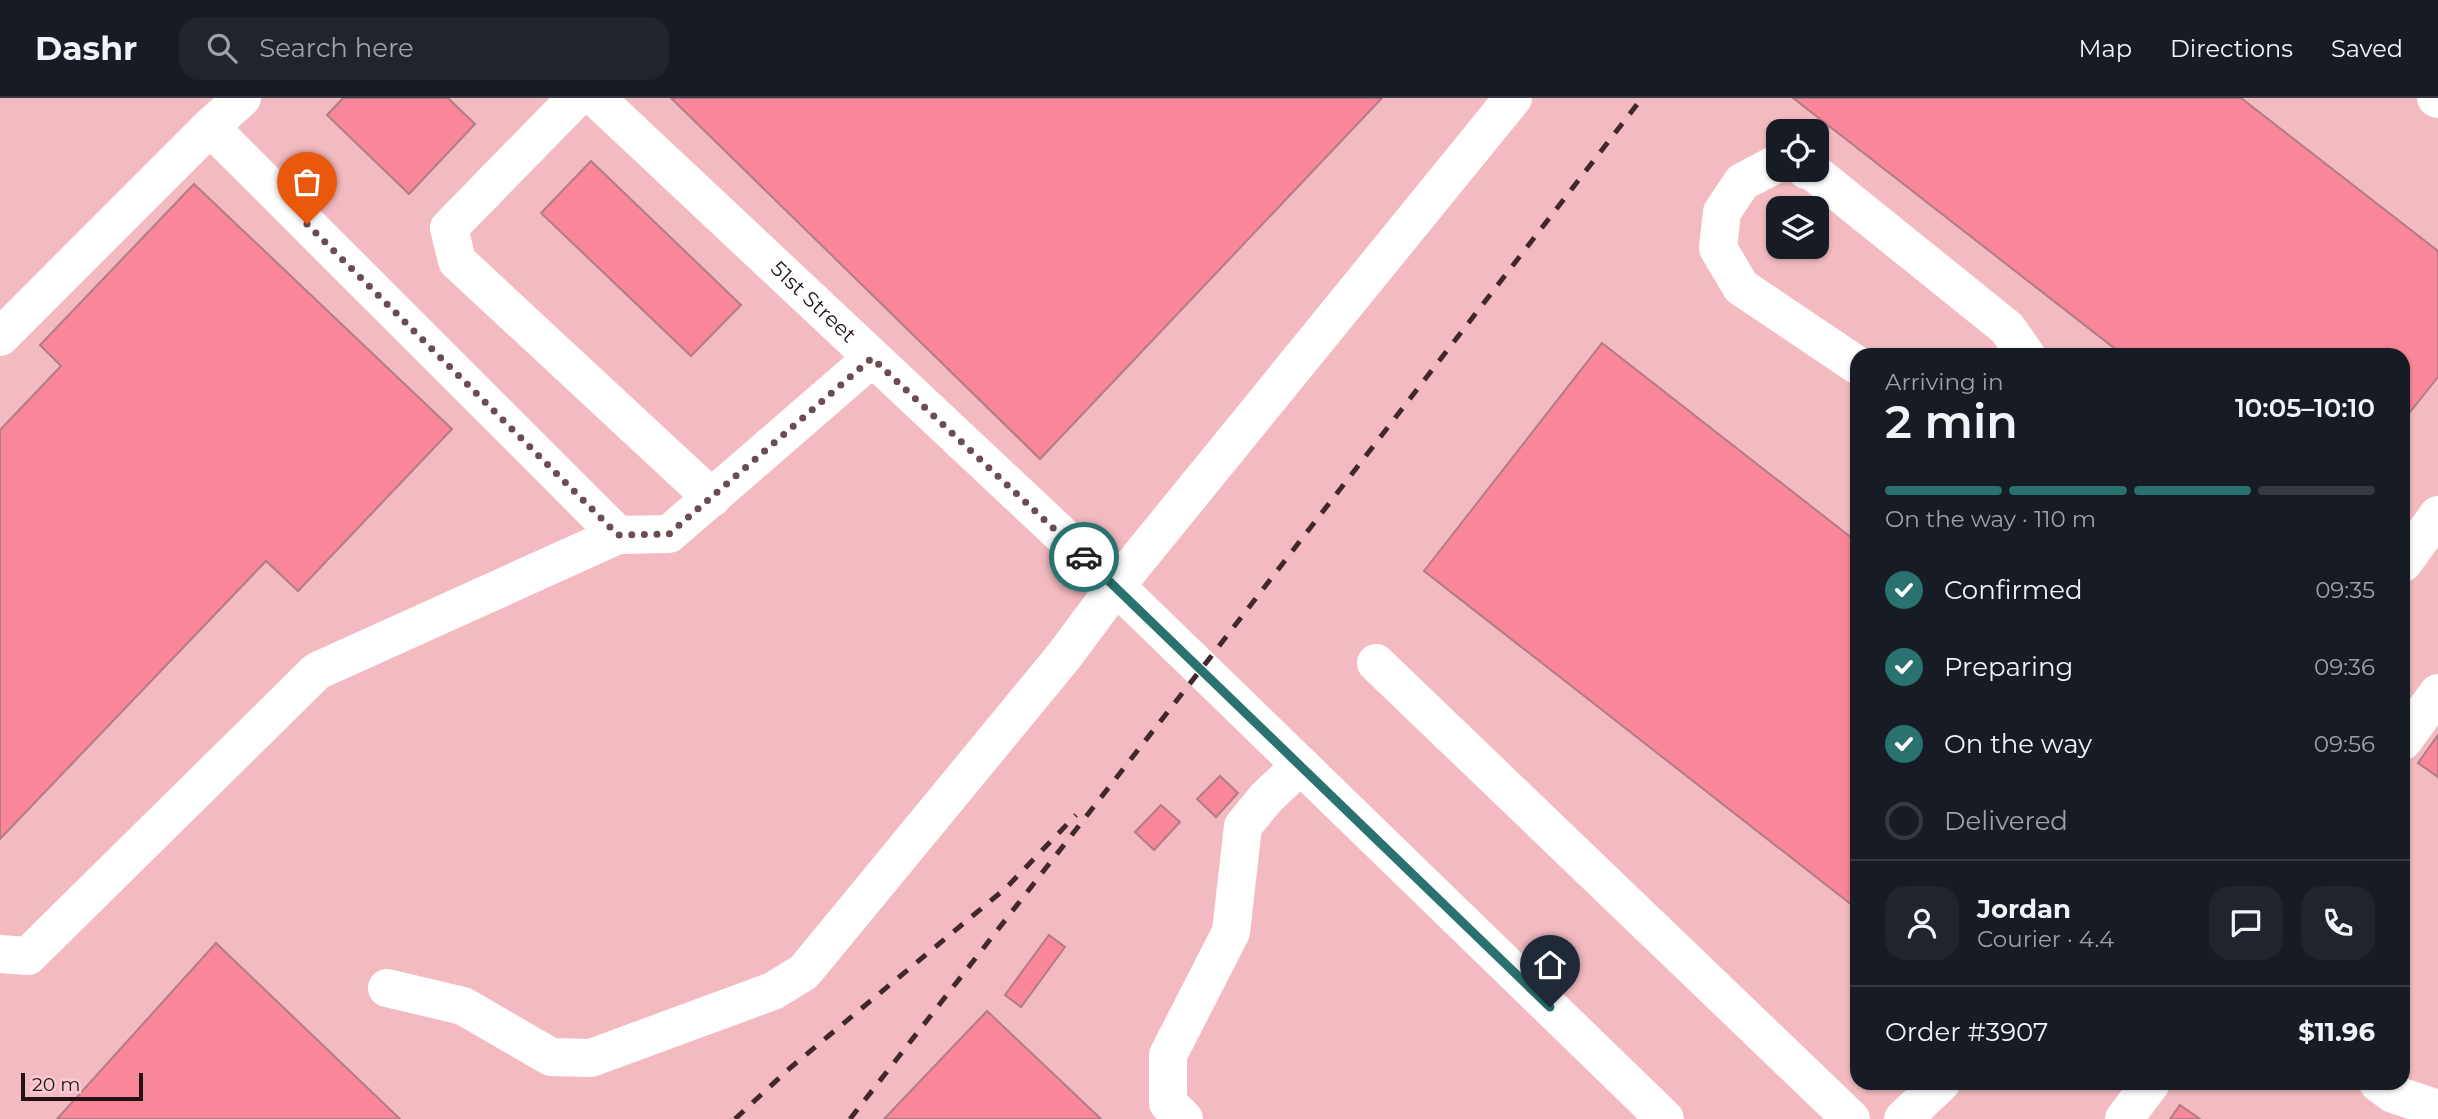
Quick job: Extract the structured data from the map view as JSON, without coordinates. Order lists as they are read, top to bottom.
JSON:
{
  "streets": {
    "street": ["51st Street"]
  },
  "scale_bar": "20 m",
  "page": {
    "header": "Dashr",
    "search": "Search here",
    "nav": ["Map", "Directions", "Saved"],
    "heading": ["2 min", "Arriving in", "10:05–10:10"],
    "panel": [
      "Jordan",
      "Courier · 4.4",
      "Order #3907",
      "$11.96"
    ],
    "bar": "On the way · 110 m",
    "list": [
      ["Confirmed", "09:35"],
      ["Preparing", "09:36"],
      ["On the way", "09:56"],
      "Delivered"
    ],
    "scale": "20 m"
  }
}
